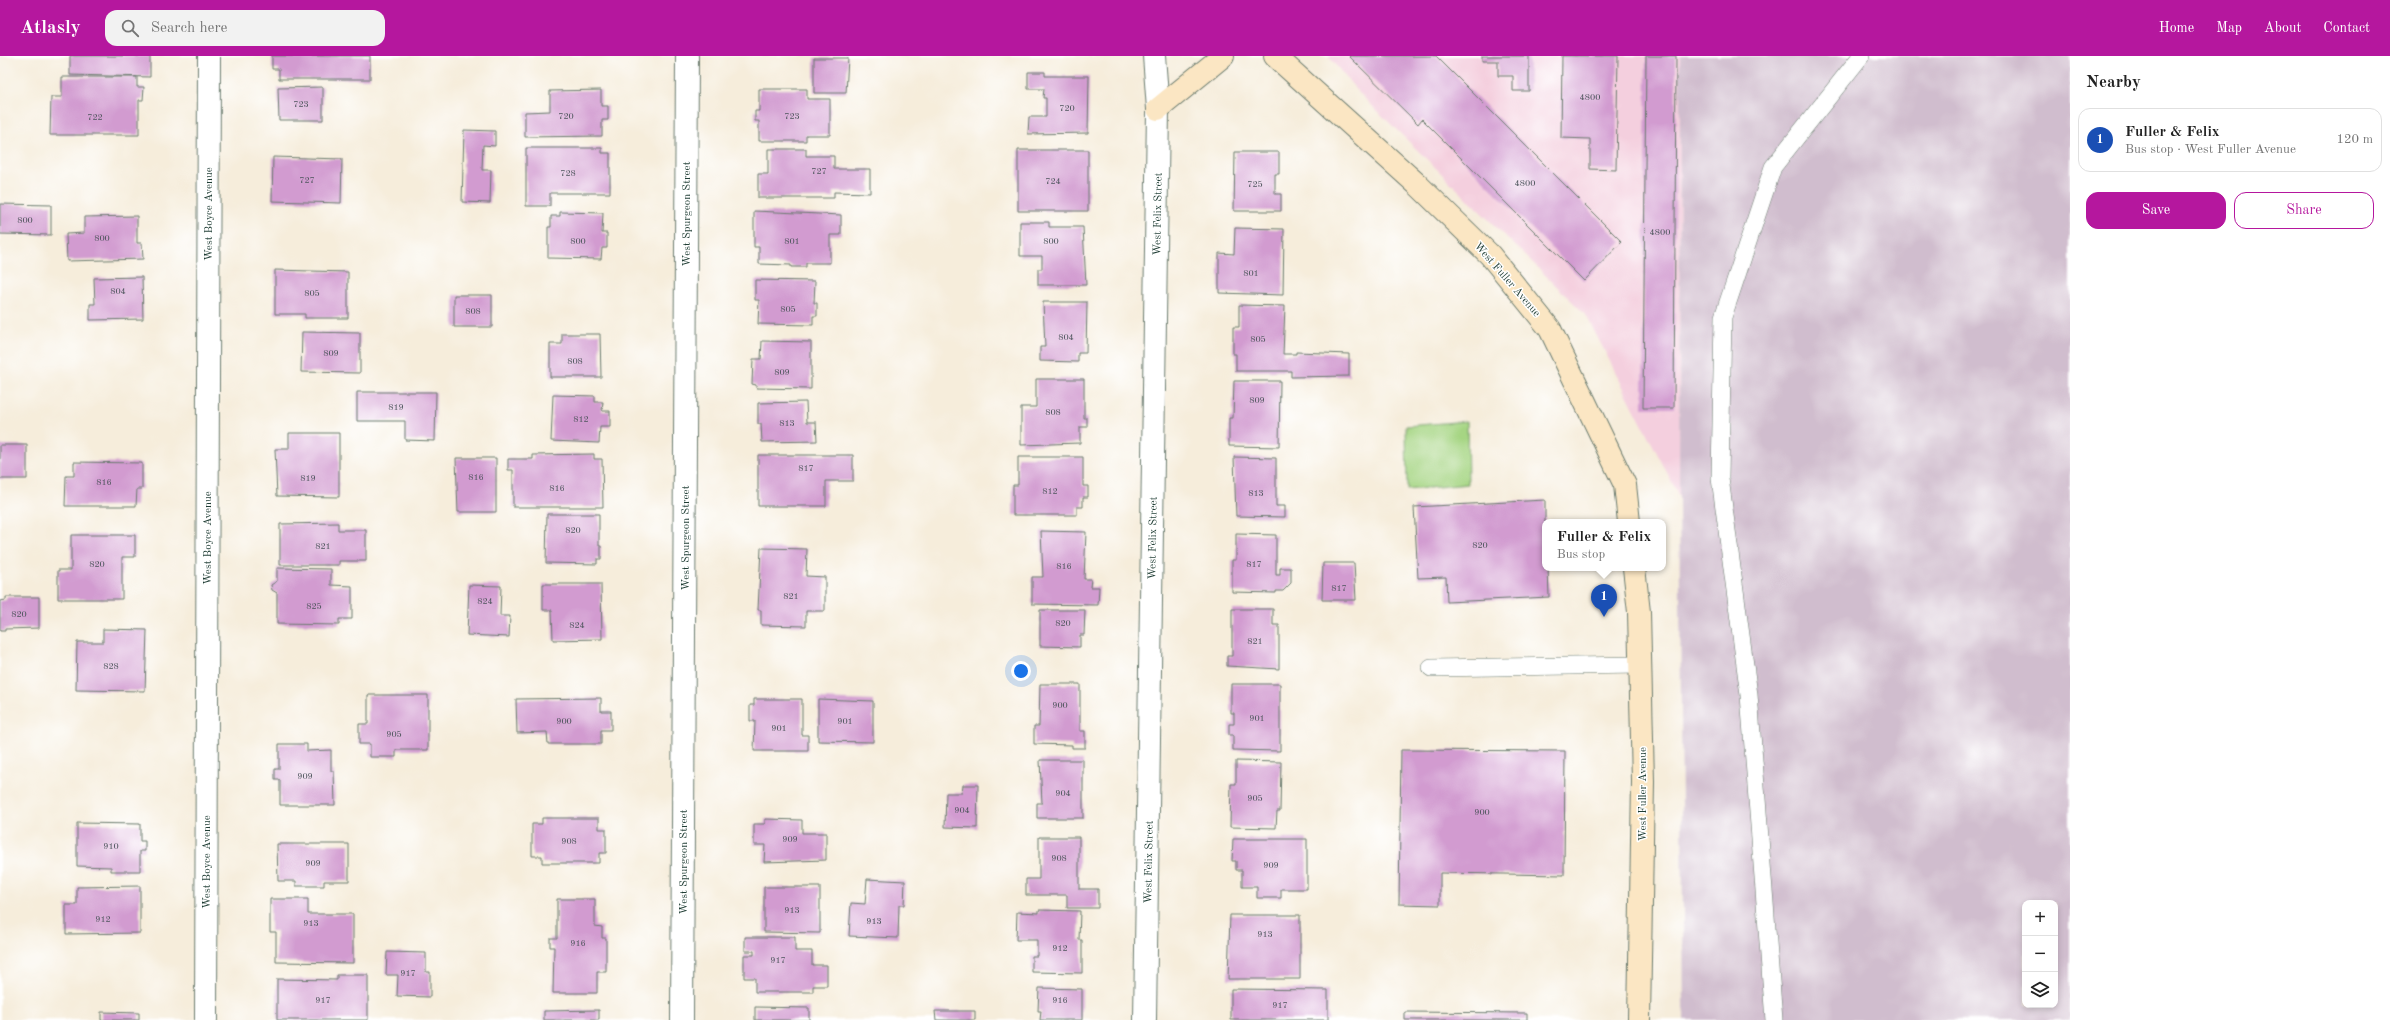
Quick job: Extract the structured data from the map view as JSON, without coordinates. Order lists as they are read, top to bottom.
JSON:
{
  "streets": {
    "street": [
      "West Boyce Avenue",
      "West Spurgeon Street",
      "West Felix Street",
      "West Fuller Avenue"
    ]
  },
  "house_numbers": [
    "4800",
    "723",
    "720",
    "720",
    "723",
    "722",
    "727",
    "728",
    "727",
    "724",
    "4800",
    "725",
    "800",
    "4800",
    "800",
    "800",
    "801",
    "800",
    "801",
    "804",
    "805",
    "805",
    "808",
    "804",
    "805",
    "809",
    "808",
    "809",
    "809",
    "819",
    "808",
    "812",
    "813",
    "817",
    "816",
    "819",
    "816",
    "816",
    "812",
    "813",
    "820",
    "820",
    "821",
    "820",
    "817",
    "816",
    "817",
    "821",
    "824",
    "825",
    "820",
    "820",
    "824",
    "821",
    "828",
    "900",
    "901",
    "900",
    "901",
    "901",
    "905",
    "909",
    "904",
    "905",
    "904",
    "900",
    "909",
    "908",
    "910",
    "908",
    "909",
    "909",
    "913",
    "912",
    "913",
    "913",
    "913",
    "916",
    "912",
    "917",
    "917",
    "917",
    "916",
    "917"
  ],
  "page": {
    "header": "Atlasly",
    "search": "Search here",
    "nav": [
      "Home",
      "Map",
      "About",
      "Contact"
    ],
    "heading": "Nearby",
    "list": [
      {
        "mark": "1",
        "name": "Fuller & Felix",
        "note": "Bus stop · West Fuller Avenue",
        "value": "120 m"
      }
    ],
    "buttons": ["Save", "Share"],
    "popup": ["Fuller & Felix", "Bus stop"],
    "pins": "1",
    "map_buttons": ["+", "−"]
  }
}
